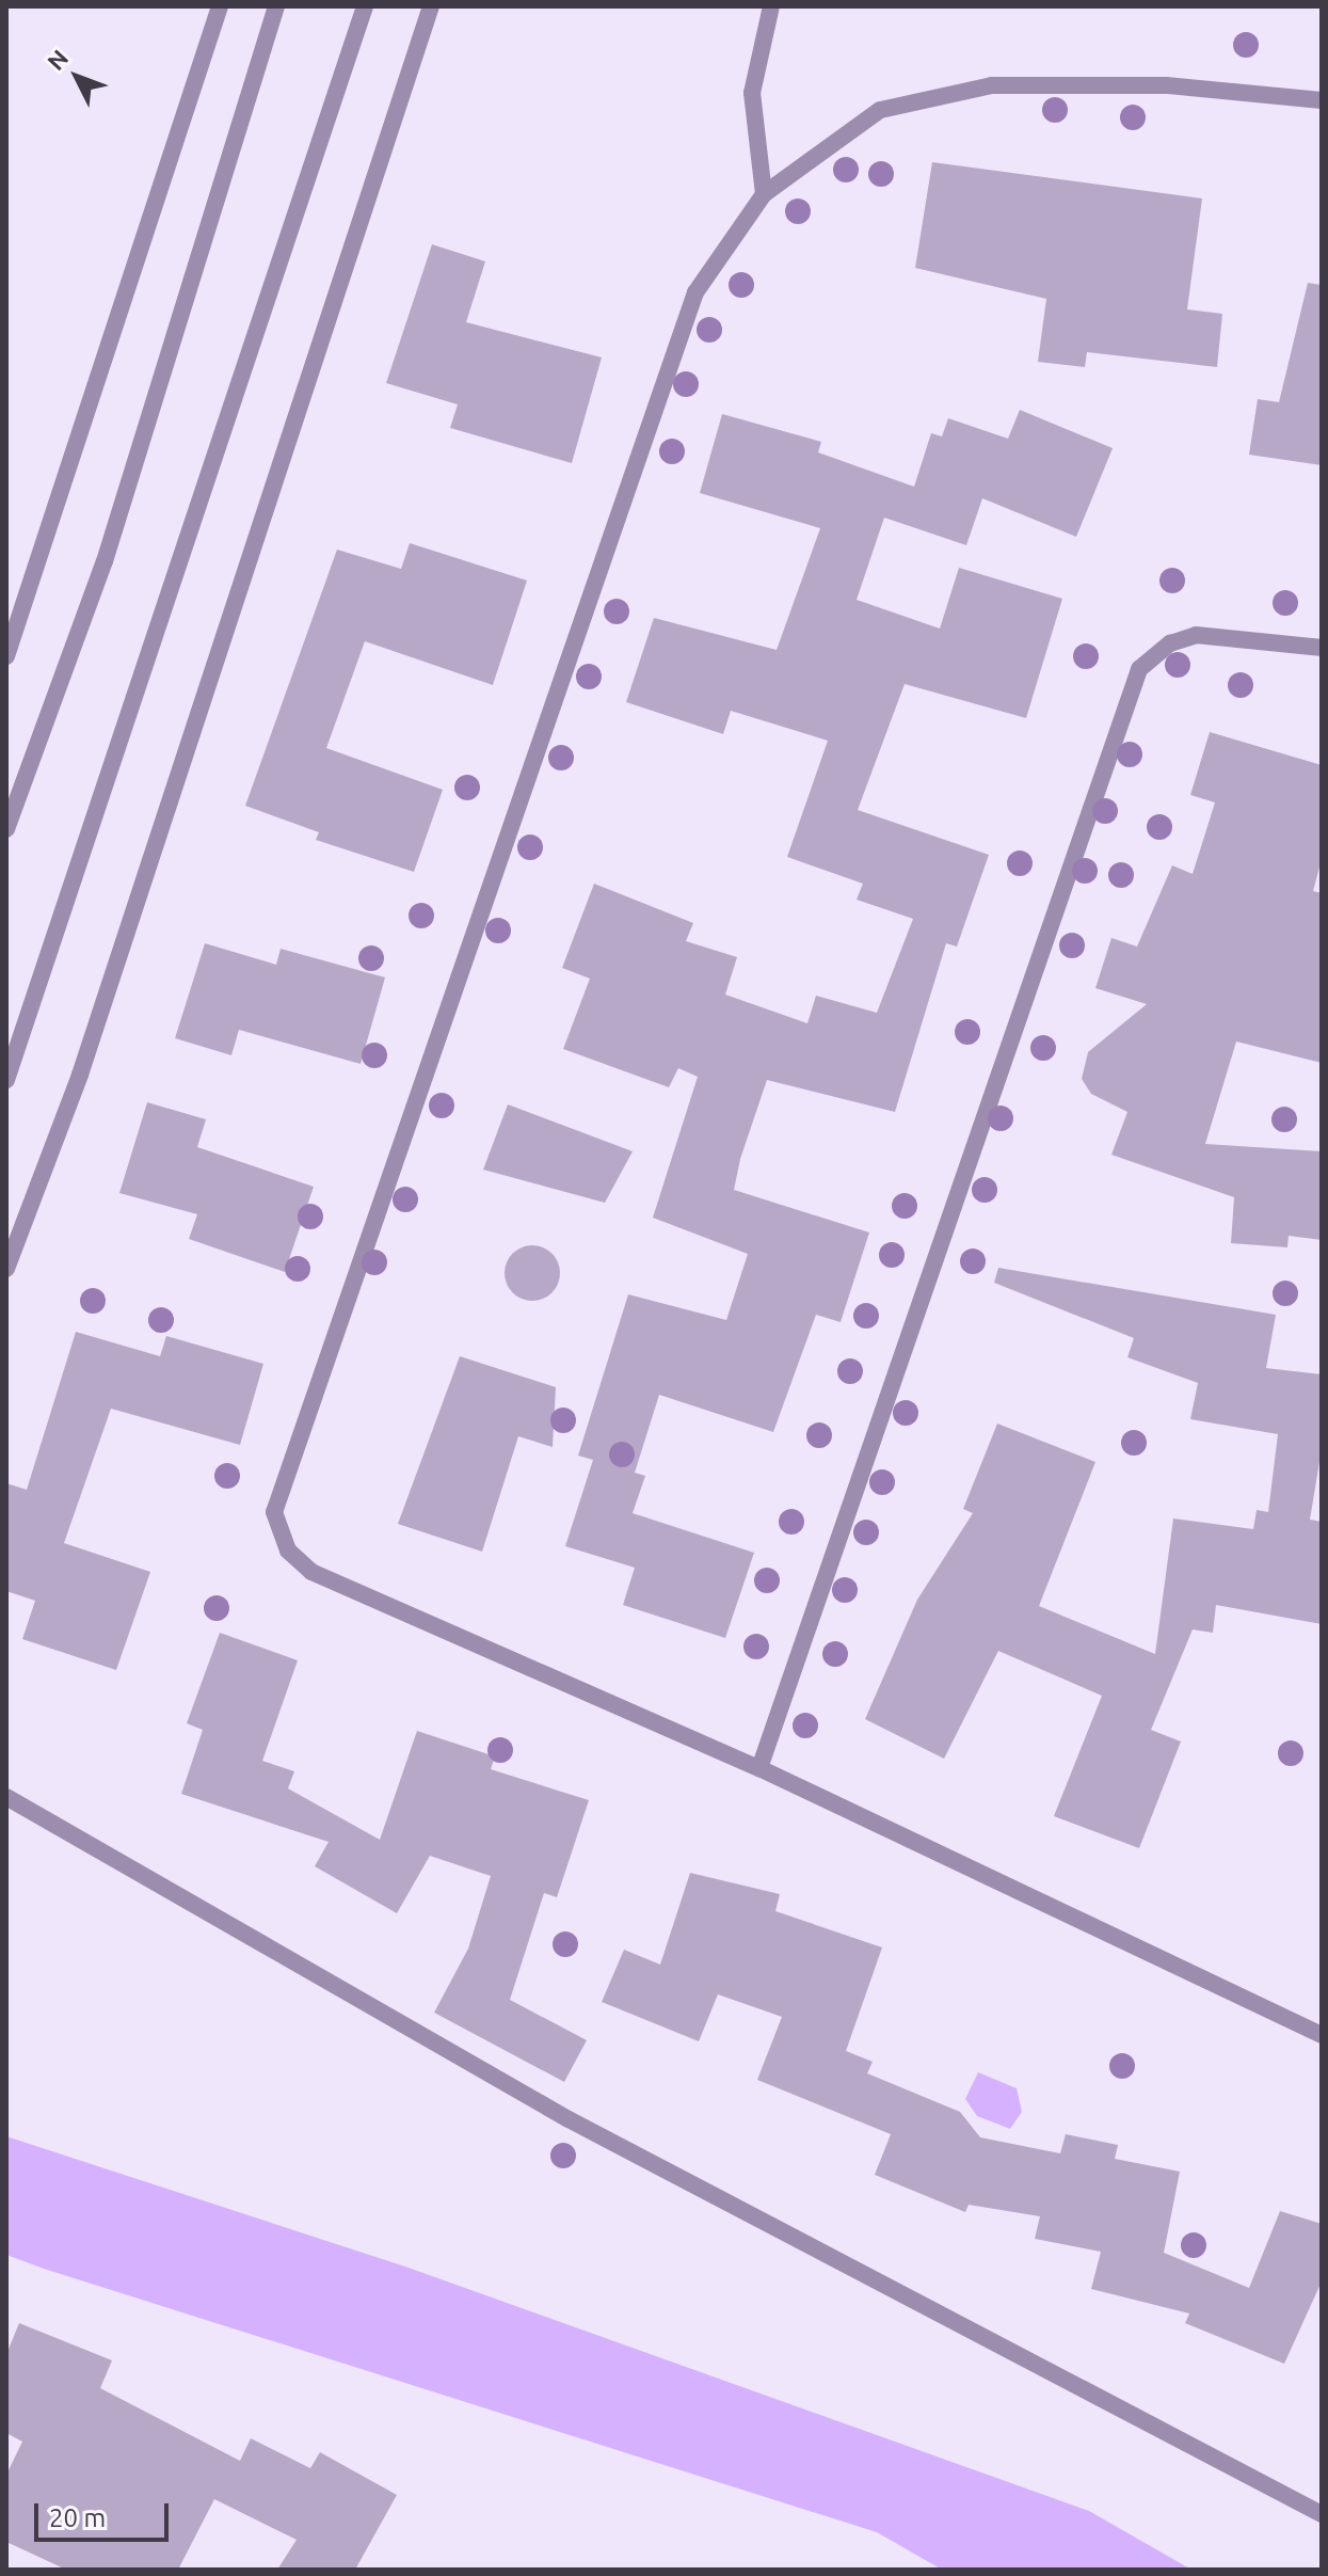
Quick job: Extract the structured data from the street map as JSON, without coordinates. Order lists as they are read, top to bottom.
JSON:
{
  "scale_bar": "20 m",
  "north": "top left"
}
